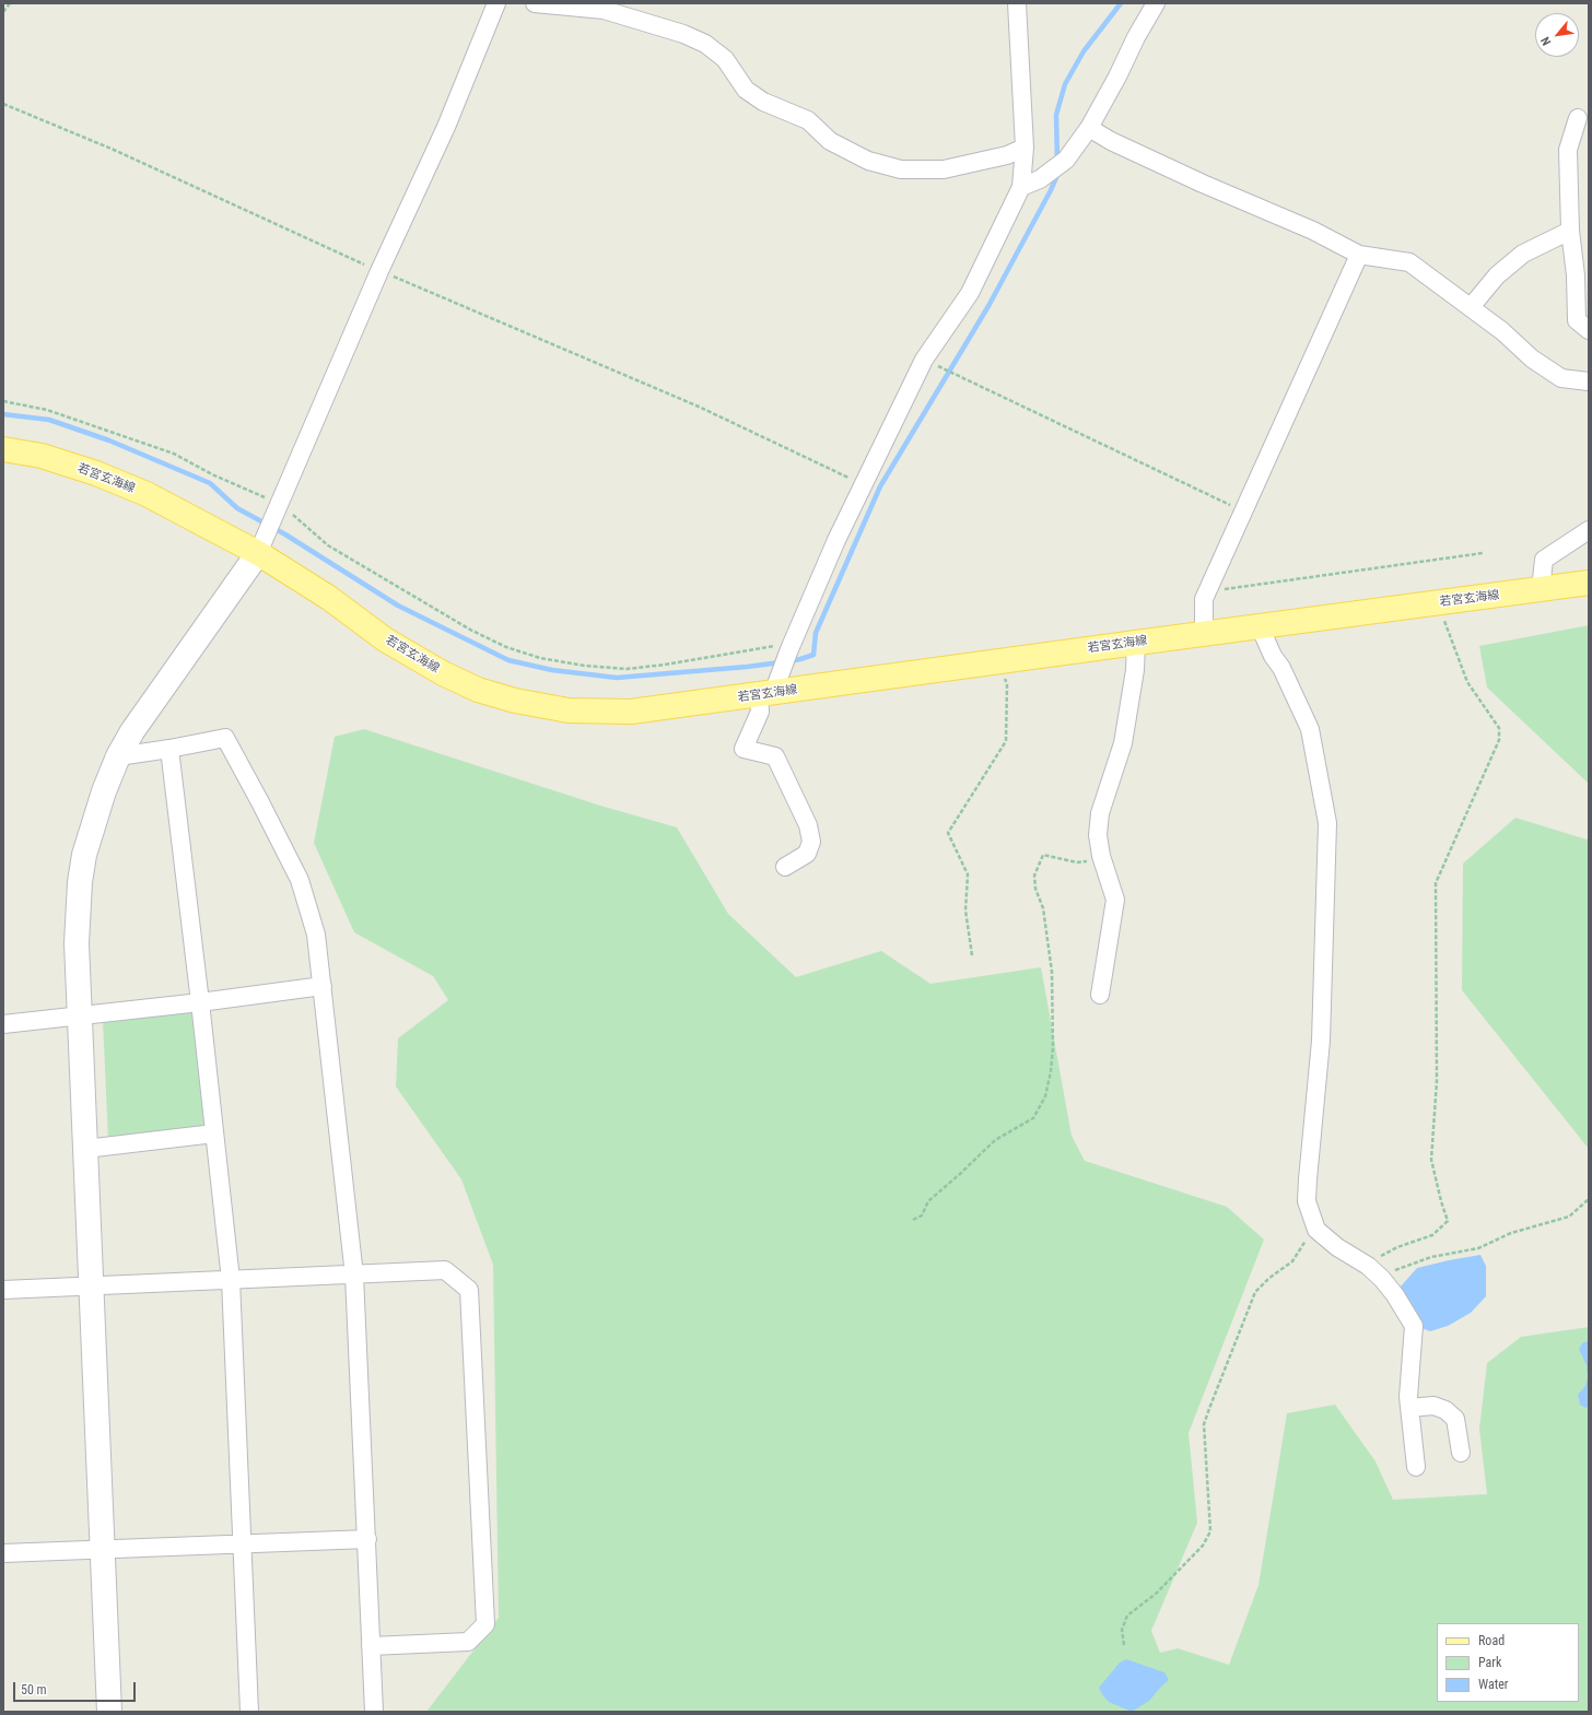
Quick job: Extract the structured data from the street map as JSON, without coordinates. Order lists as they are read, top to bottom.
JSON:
{
  "streets": {
    "main road": ["若宮玄海線"]
  },
  "legend": ["Road", "Park", "Water"],
  "scale_bar": "50 m",
  "north": "bottom left"
}
